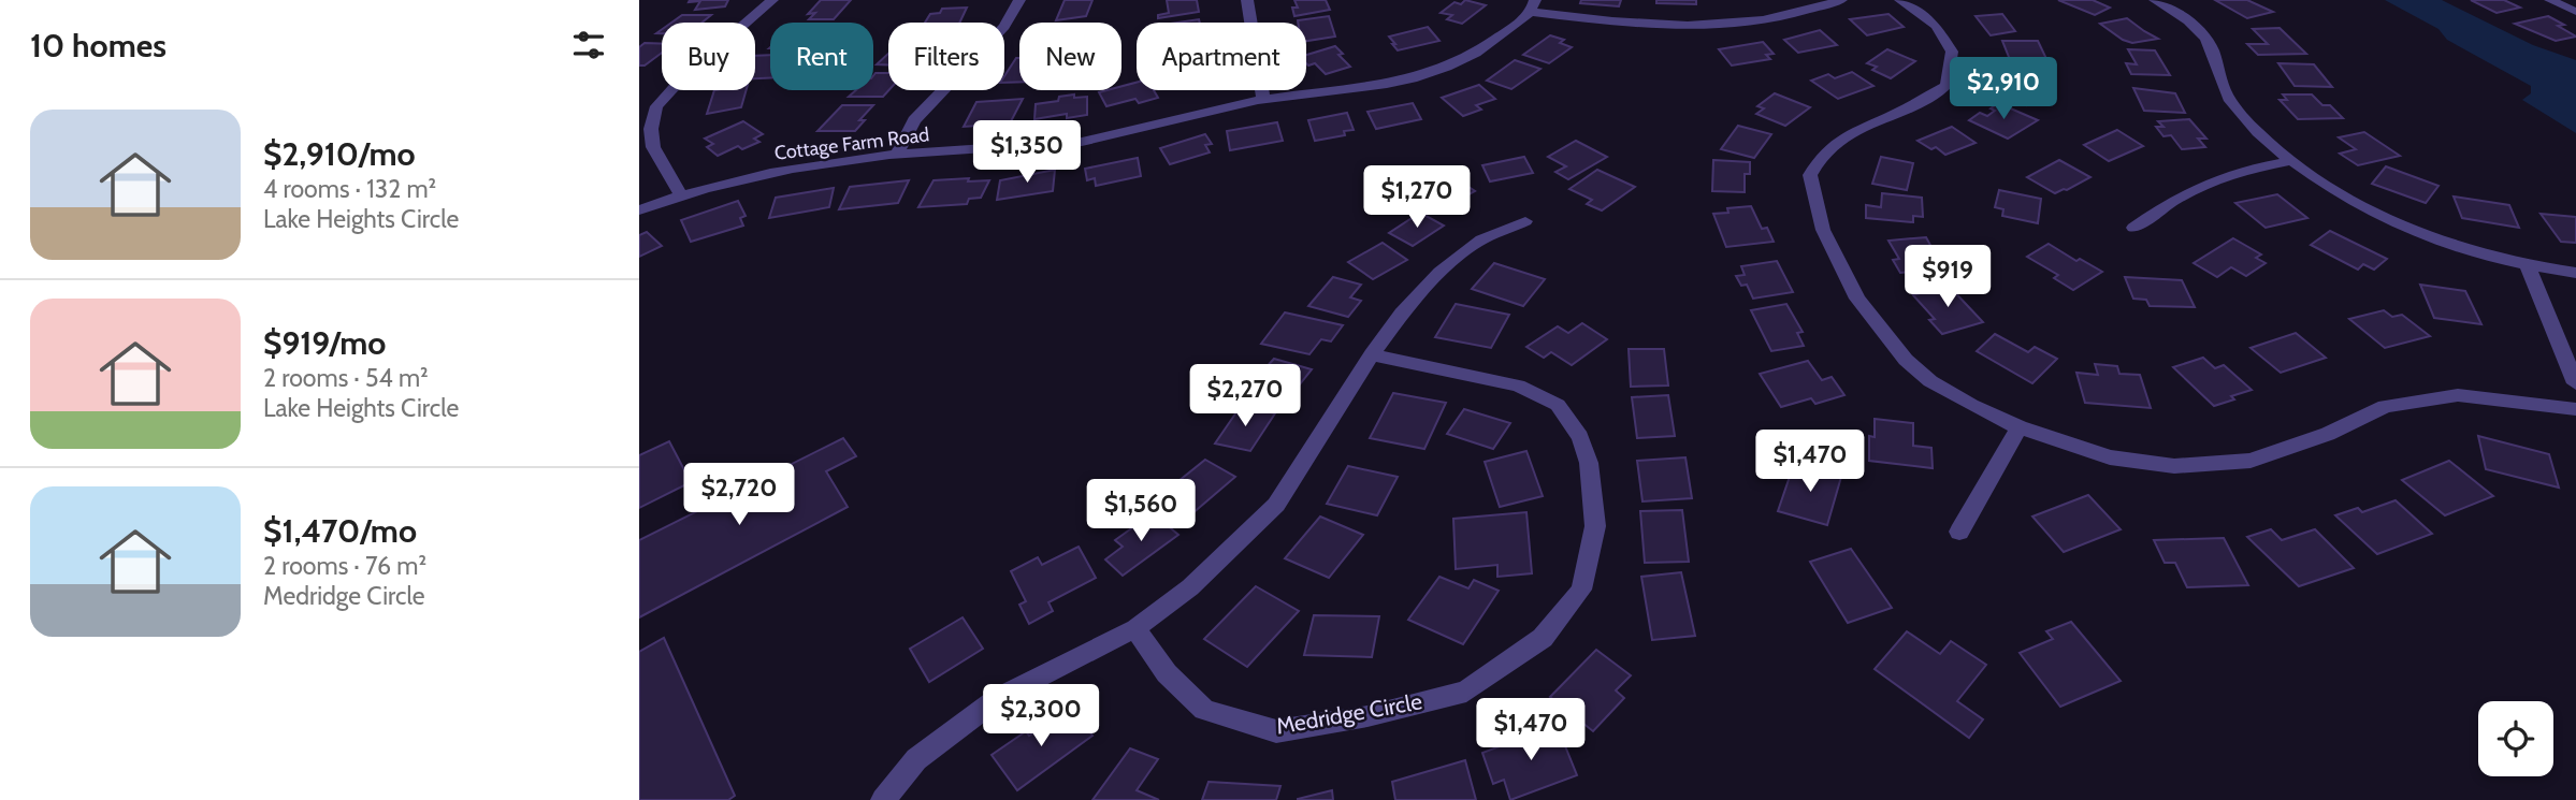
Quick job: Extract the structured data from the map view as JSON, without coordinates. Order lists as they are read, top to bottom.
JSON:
{
  "streets": {
    "street": ["Cottage Farm Road", "Medridge Circle"]
  },
  "page": {
    "heading": "10 homes",
    "chip": [
      "Buy",
      "Rent",
      "Filters",
      "New",
      "Apartment"
    ],
    "price": [
      "$2,910",
      "$1,350",
      "$1,270",
      "$919",
      "$2,270",
      "$1,470",
      "$2,720",
      "$1,560",
      "$2,300",
      "$1,470"
    ],
    "list": [
      {
        "name": "$2,910/mo",
        "note": "4 rooms · 132 m² · Lake Heights Circle"
      },
      {
        "name": "$919/mo",
        "note": "2 rooms · 54 m² · Lake Heights Circle"
      },
      {
        "name": "$1,470/mo",
        "note": "2 rooms · 76 m² · Medridge Circle"
      }
    ]
  }
}
